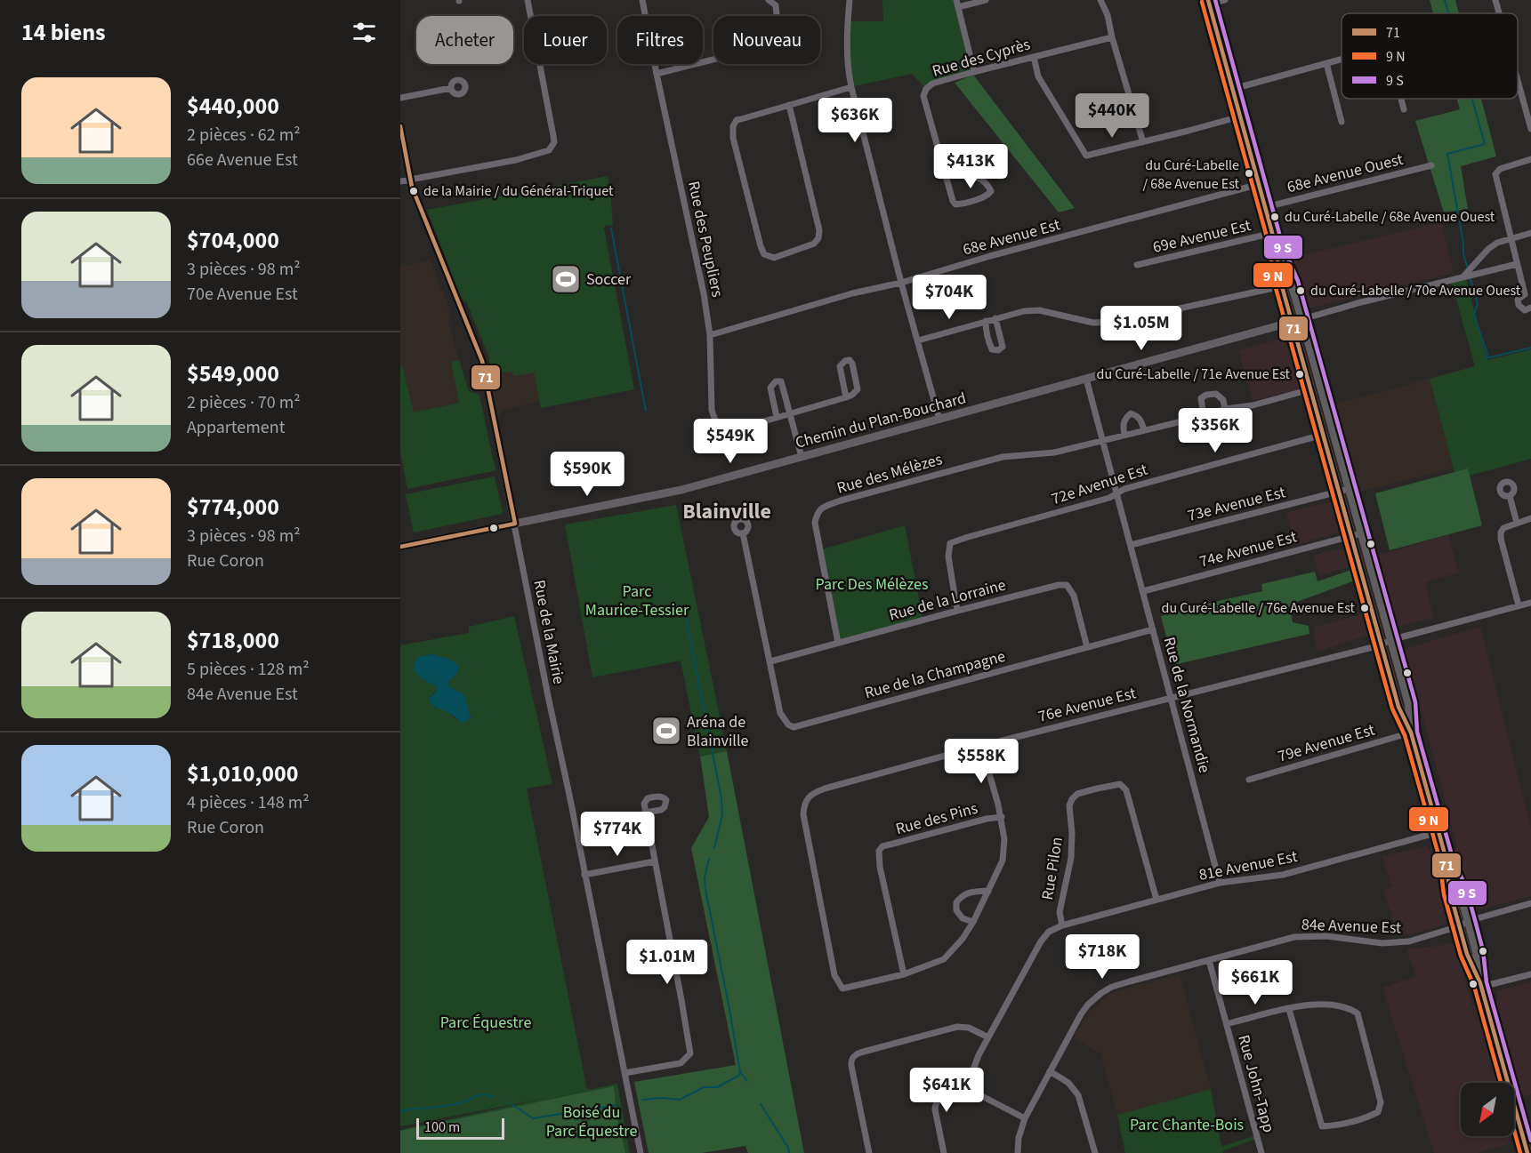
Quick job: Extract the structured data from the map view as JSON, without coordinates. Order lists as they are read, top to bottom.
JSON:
{
  "streets": {
    "street": [
      "Rue des Cyprès",
      "68e Avenue Ouest",
      "69e Avenue Est",
      "68e Avenue Est",
      "Rue des Peupliers",
      "Chemin du Plan-Bouchard",
      "Rue des Mélèzes",
      "72e Avenue Est",
      "73e Avenue Est",
      "74e Avenue Est",
      "Rue de la Lorraine",
      "Rue de la Mairie",
      "Rue de la Champagne",
      "76e Avenue Est",
      "Rue de la Normandie",
      "79e Avenue Est",
      "Rue des Pins",
      "81e Avenue Est",
      "Rue Pilon",
      "84e Avenue Est",
      "Rue John-Tapp"
    ]
  },
  "crossings": [
    ["68e Avenue Est", "Rue des Peupliers"],
    ["Chemin du Plan-Bouchard", "Rue de la Mairie"],
    ["Chemin du Plan-Bouchard", "Rue de la Normandie"],
    ["Rue des Mélèzes", "Rue de la Lorraine"],
    ["Rue des Mélèzes", "Rue de la Normandie"],
    ["72e Avenue Est", "Rue de la Lorraine"],
    ["72e Avenue Est", "Rue de la Normandie"],
    ["73e Avenue Est", "Rue de la Normandie"],
    ["74e Avenue Est", "Rue de la Normandie"],
    ["Rue de la Lorraine", "Rue de la Champagne"],
    ["Rue de la Champagne", "Rue de la Normandie"],
    ["76e Avenue Est", "Rue de la Normandie"],
    ["76e Avenue Est", "Rue des Pins"],
    ["Rue de la Normandie", "81e Avenue Est"],
    ["81e Avenue Est", "Rue Pilon"],
    ["84e Avenue Est", "Rue John-Tapp"]
  ],
  "districts": ["Blainville"],
  "parks": [
    "Parc Des Mélèzes",
    "Parc Maurice-Tessier",
    "Parc Équestre",
    "Boisé du Parc Équestre",
    "Parc Chante-Bois"
  ],
  "places": {
    "other": [
      "du Curé-Labelle / 68e Avenue Est",
      "de la Mairie / du Général-Triquet",
      "du Curé-Labelle / 68e Avenue Ouest",
      "du Curé-Labelle / 70e Avenue Ouest",
      "du Curé-Labelle / 71e Avenue Est",
      "du Curé-Labelle / 76e Avenue Est"
    ],
    "sports": ["Soccer", "Aréna de Blainville"]
  },
  "lines": ["transit line 71"],
  "legend": ["71", "9 N", "9 S"],
  "scale_bar": "100 m",
  "north": "bottom left",
  "page": {
    "heading": "14 biens",
    "chip": [
      "Acheter",
      "Louer",
      "Filtres",
      "Nouveau"
    ],
    "list": [
      {
        "name": "$440,000",
        "note": "2 pièces · 62 m² · 66e Avenue Est"
      },
      {
        "name": "$704,000",
        "note": "3 pièces · 98 m² · 70e Avenue Est"
      },
      {
        "name": "$549,000",
        "note": "2 pièces · 70 m² · Appartement"
      },
      {
        "name": "$774,000",
        "note": "3 pièces · 98 m² · Rue Coron"
      },
      {
        "name": "$718,000",
        "note": "5 pièces · 128 m² · 84e Avenue Est"
      },
      {
        "name": "$1,010,000",
        "note": "4 pièces · 148 m² · Rue Coron"
      }
    ],
    "price": [
      "$440K",
      "$636K",
      "$413K",
      "$704K",
      "$1.05M",
      "$356K",
      "$549K",
      "$590K",
      "$558K",
      "$774K",
      "$718K",
      "$1.01M",
      "$661K",
      "$641K"
    ],
    "scale": "100 m"
  }
}
